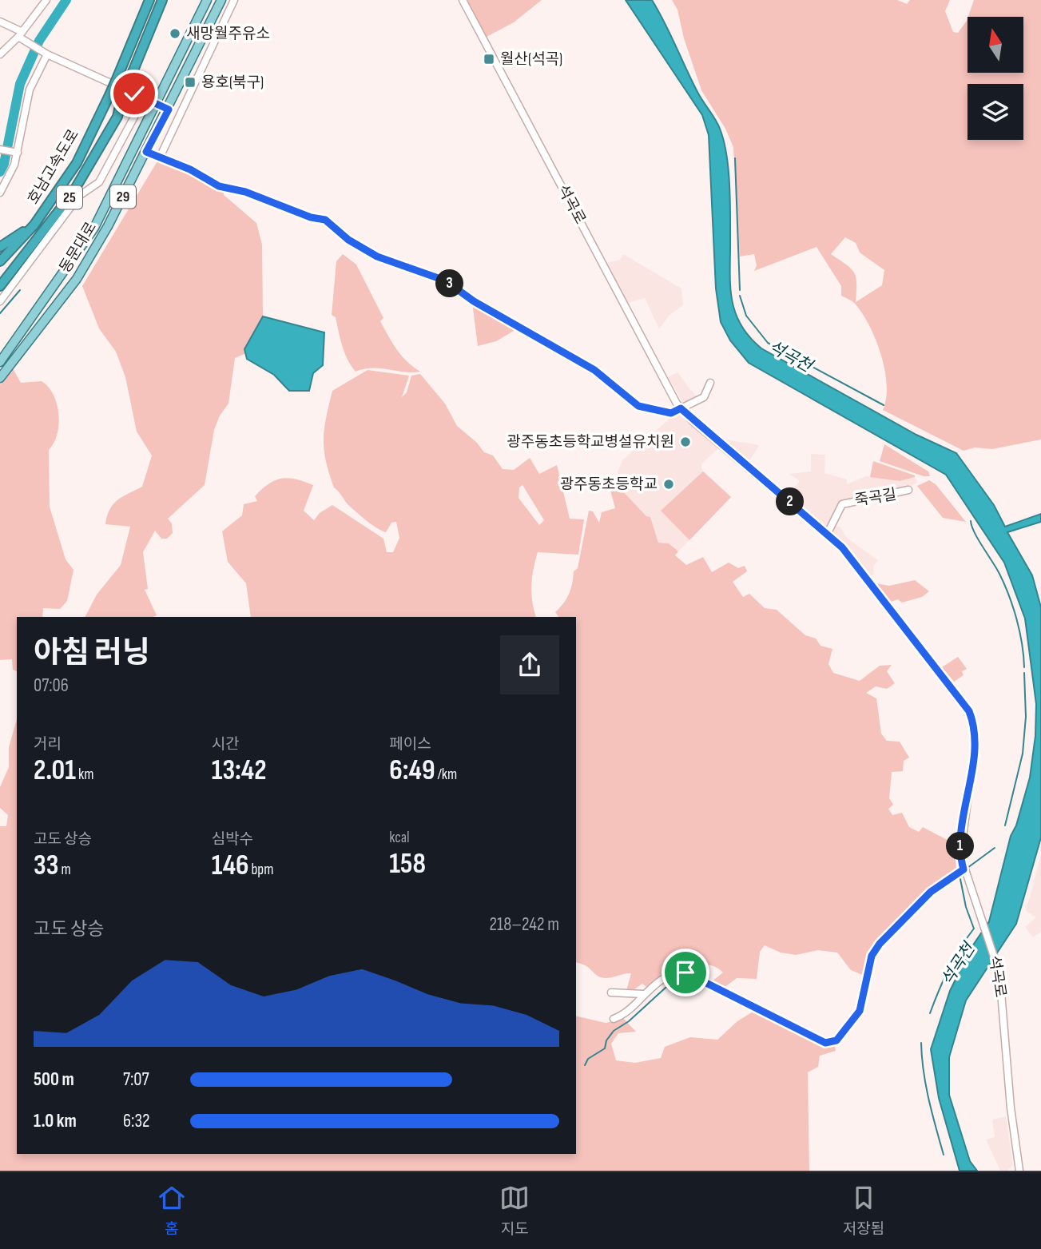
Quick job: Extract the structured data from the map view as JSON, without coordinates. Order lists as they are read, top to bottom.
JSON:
{
  "streets": {
    "highway": ["호남고속도로", "25"],
    "main road": ["29", "동문대로"],
    "street": ["석곡로", "죽곡길"]
  },
  "crossings": [
    ["석곡로", "죽곡길"]
  ],
  "water": ["석곡천"],
  "places": {
    "other": ["새망월주유소", "광주동초등학교병설유치원", "광주동초등학교"],
    "transit": ["월산(석곡)", "용호(북구)"]
  },
  "north": "top",
  "page": {
    "pins": ["3", "2", "1"],
    "heading": ["아침 러닝", "07:06"],
    "stats": [
      ["거리", "2.01 km"],
      ["시간", "13:42"],
      ["페이스", "6:49 /km"],
      ["고도 상승", "33 m"],
      ["심박수", "146 bpm"],
      ["kcal", "158"]
    ],
    "chart": ["고도 상승", "218–242 m"],
    "list": [
      {
        "name": "500 m",
        "note": "7:07"
      },
      {
        "name": "1.0 km",
        "note": "6:32"
      }
    ],
    "tabs": ["홈", "지도", "저장됨"]
  }
}
